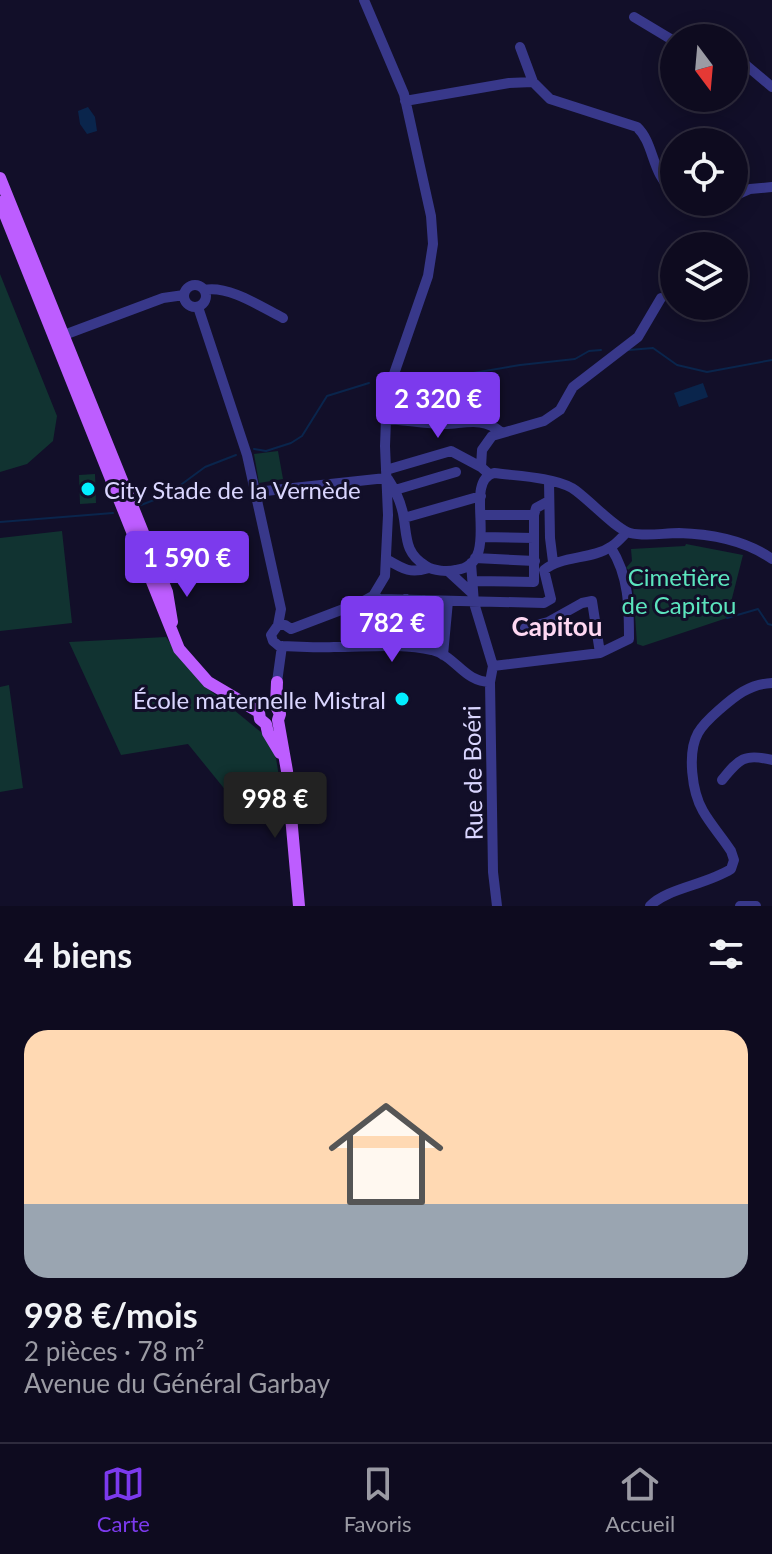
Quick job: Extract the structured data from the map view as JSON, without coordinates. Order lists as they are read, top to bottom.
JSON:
{
  "streets": {
    "street": ["Rue de Boéri"]
  },
  "districts": ["Capitou"],
  "parks": ["Cimetière de Capitou"],
  "places": ["City Stade de la Vernède", "École maternelle Mistral"],
  "north": "bottom",
  "page": {
    "price": [
      "2 320 €",
      "1 590 €",
      "782 €",
      "998 €"
    ],
    "heading": "4 biens",
    "list": [
      {
        "name": "998 €/mois",
        "note": "2 pièces · 78 m² · Avenue du Général Garbay"
      }
    ],
    "tabs": ["Carte", "Favoris", "Accueil"]
  }
}
